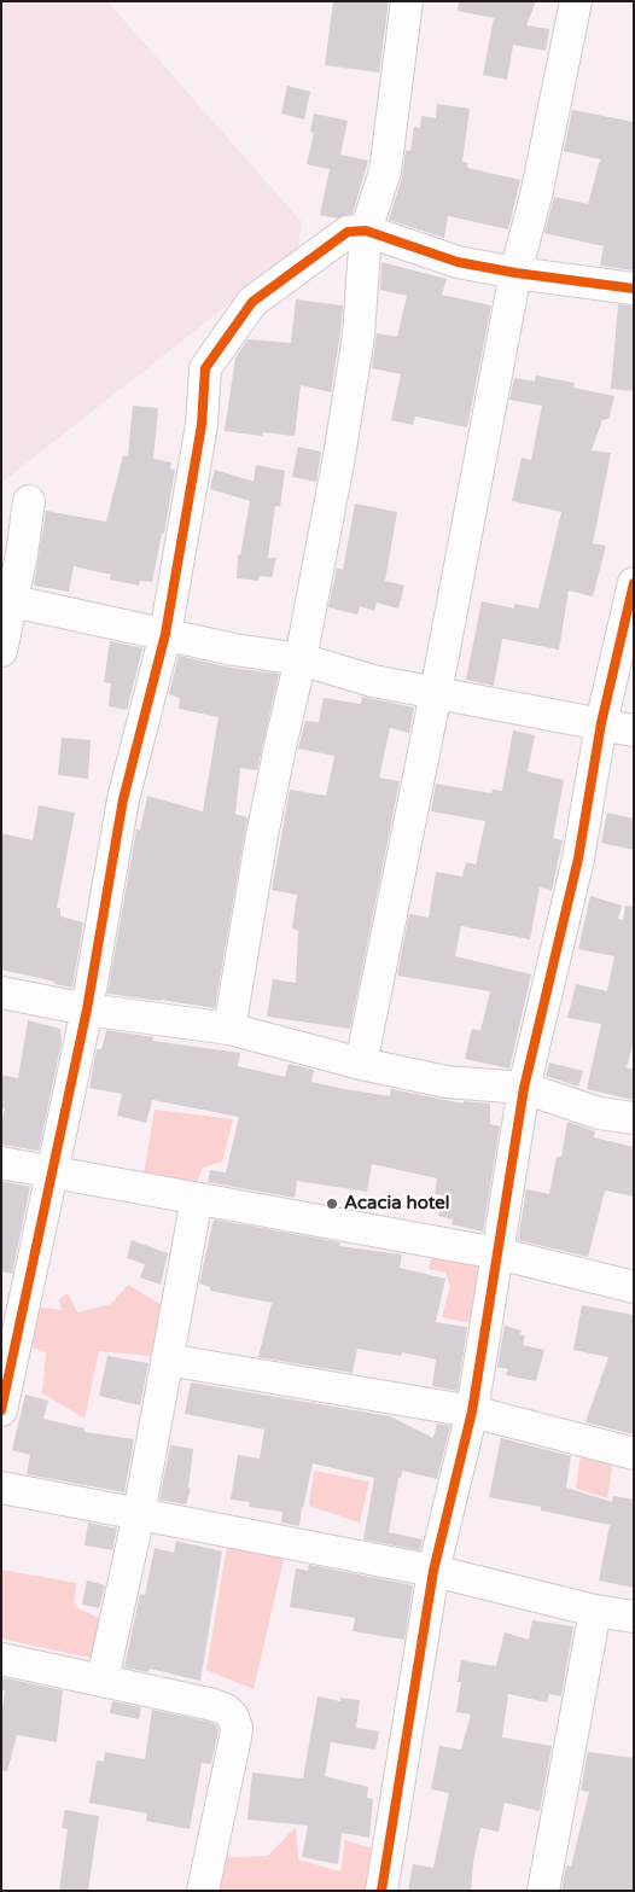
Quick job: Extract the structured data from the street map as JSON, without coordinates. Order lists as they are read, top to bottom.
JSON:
{
  "places": ["Acacia hotel"]
}
